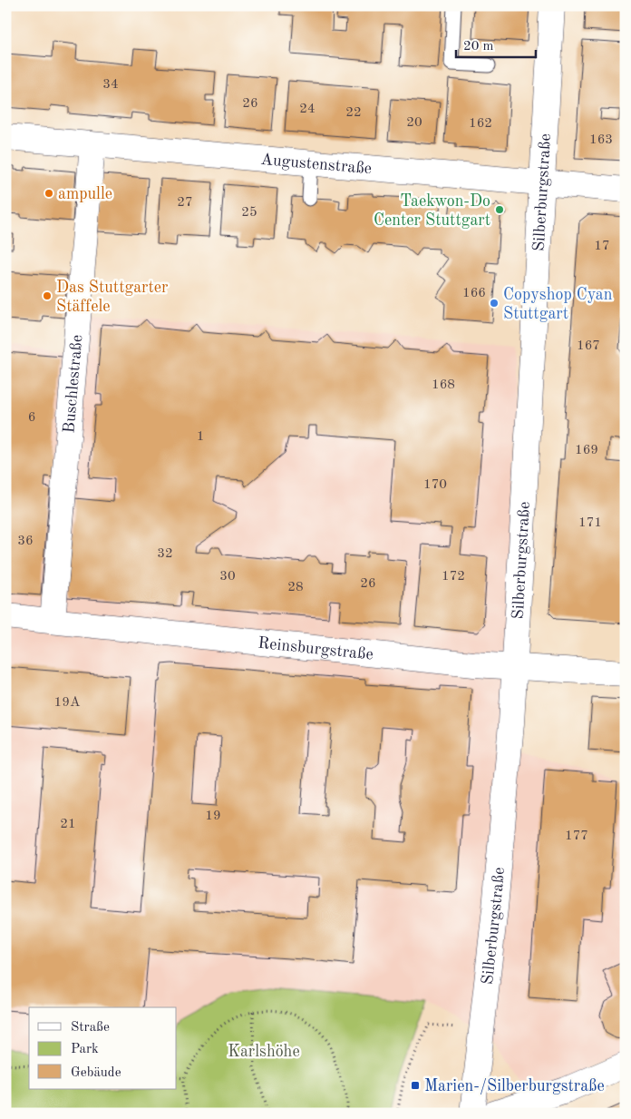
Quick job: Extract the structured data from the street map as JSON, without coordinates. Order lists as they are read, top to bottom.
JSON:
{
  "streets": {
    "street": [
      "Augustenstraße",
      "Silberburgstraße",
      "Buschlestraße",
      "Reinsburgstraße"
    ]
  },
  "crossings": [
    ["Augustenstraße", "Silberburgstraße"],
    ["Augustenstraße", "Buschlestraße"],
    ["Silberburgstraße", "Reinsburgstraße"],
    ["Buschlestraße", "Reinsburgstraße"]
  ],
  "parks": ["Karlshöhe"],
  "places": {
    "other": [
      "ampulle",
      "Taekwon-Do Center Stuttgart",
      "Das Stuttgarter Stäffele",
      "Copyshop Cyan Stuttgart"
    ],
    "transit": ["Marien-/Silberburgstraße"]
  },
  "house_numbers": [
    "34",
    "26",
    "24",
    "22",
    "20",
    "162",
    "163",
    "27",
    "25",
    "17",
    "166",
    "167",
    "168",
    "6",
    "1",
    "169",
    "170",
    "171",
    "36",
    "32",
    "30",
    "172",
    "26",
    "28",
    "19A",
    "19",
    "21",
    "177"
  ],
  "legend": ["Straße", "Park", "Gebäude"],
  "scale_bar": "20 m"
}
